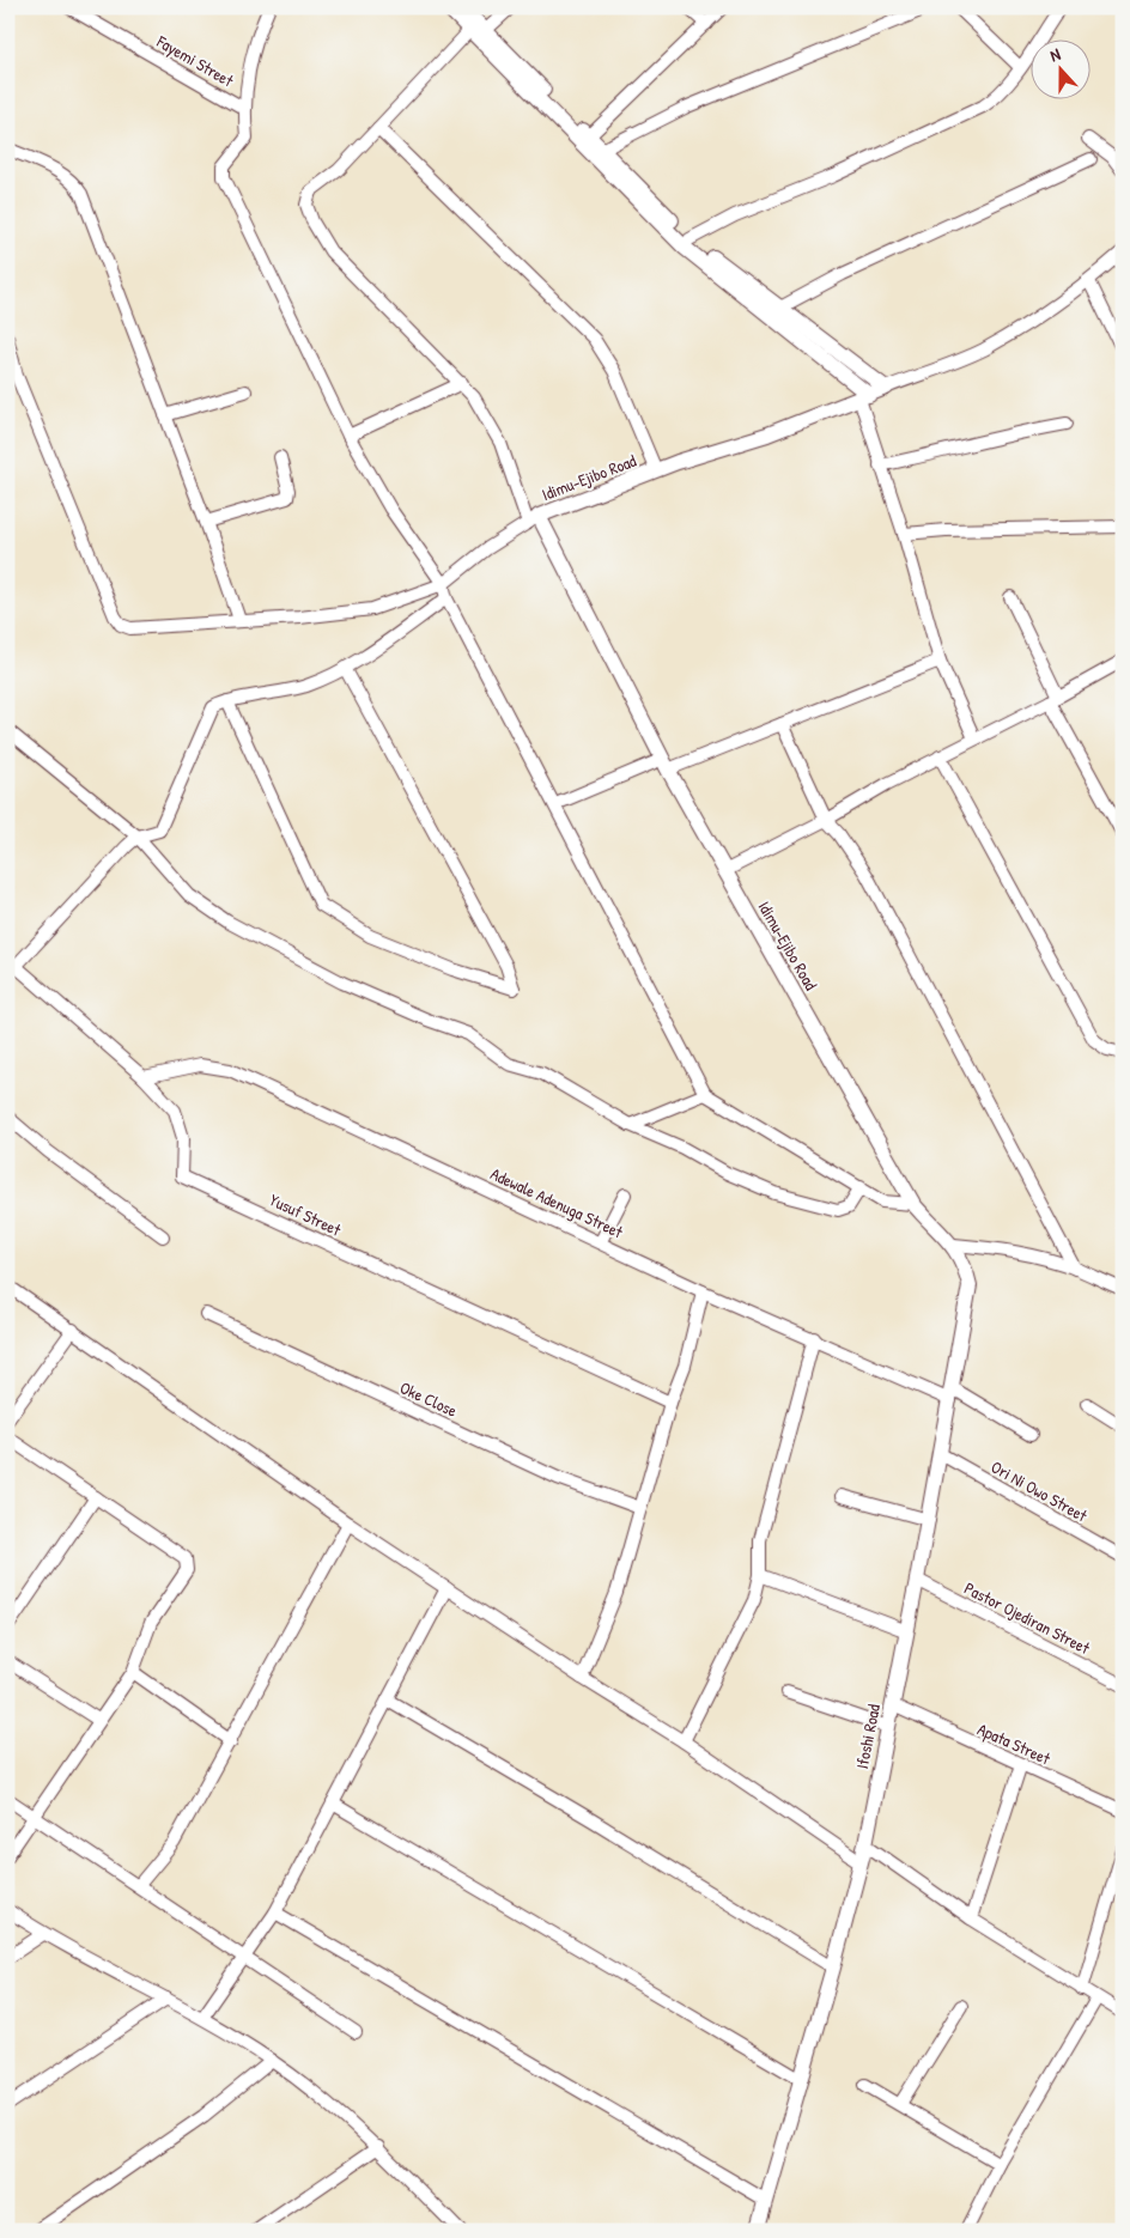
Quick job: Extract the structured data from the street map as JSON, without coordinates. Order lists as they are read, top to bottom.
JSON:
{
  "streets": {
    "main road": ["Idimu-Ejibo Road", "Ifoshi Road"],
    "street": [
      "Fayemi Street",
      "Adewale Adenuga Street",
      "Yusuf Street",
      "Oke Close",
      "Ori Ni Owo Street",
      "Pastor Ojediran Street",
      "Apata Street"
    ]
  },
  "crossings": [
    ["Idimu-Ejibo Road", "Ifoshi Road"],
    ["Adewale Adenuga Street", "Yusuf Street"],
    ["Adewale Adenuga Street", "Ifoshi Road"],
    ["Ori Ni Owo Street", "Ifoshi Road"],
    ["Pastor Ojediran Street", "Ifoshi Road"],
    ["Ifoshi Road", "Apata Street"]
  ],
  "north": "top"
}
